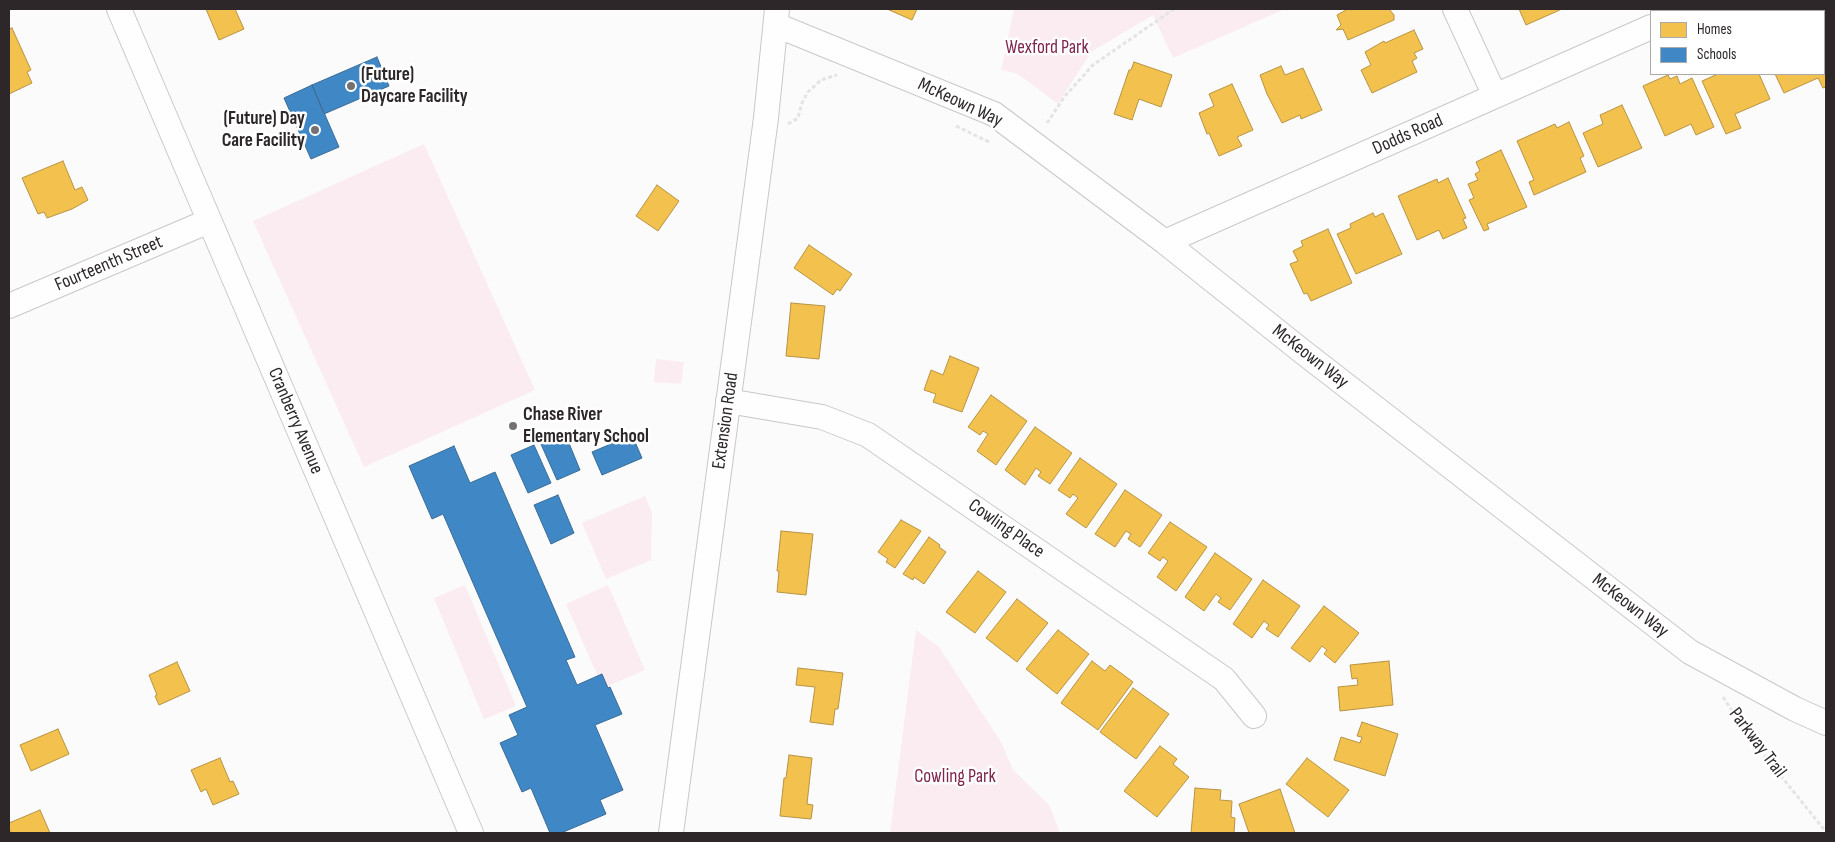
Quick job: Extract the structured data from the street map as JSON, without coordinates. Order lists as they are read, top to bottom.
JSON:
{
  "streets": {
    "street": [
      "McKeown Way",
      "Dodds Road",
      "Fourteenth Street",
      "Cranberry Avenue",
      "Extension Road",
      "Cowling Place"
    ],
    "path": ["Parkway Trail"]
  },
  "crossings": [
    ["McKeown Way", "Dodds Road"],
    ["McKeown Way", "Extension Road"],
    ["Fourteenth Street", "Cranberry Avenue"],
    ["Extension Road", "Cowling Place"]
  ],
  "parks": ["Wexford Park", "Cowling Park"],
  "places": ["(Future) Daycare Facility", "(Future) Day Care Facility", "Chase River Elementary School"],
  "legend": ["Homes", "Schools"]
}
